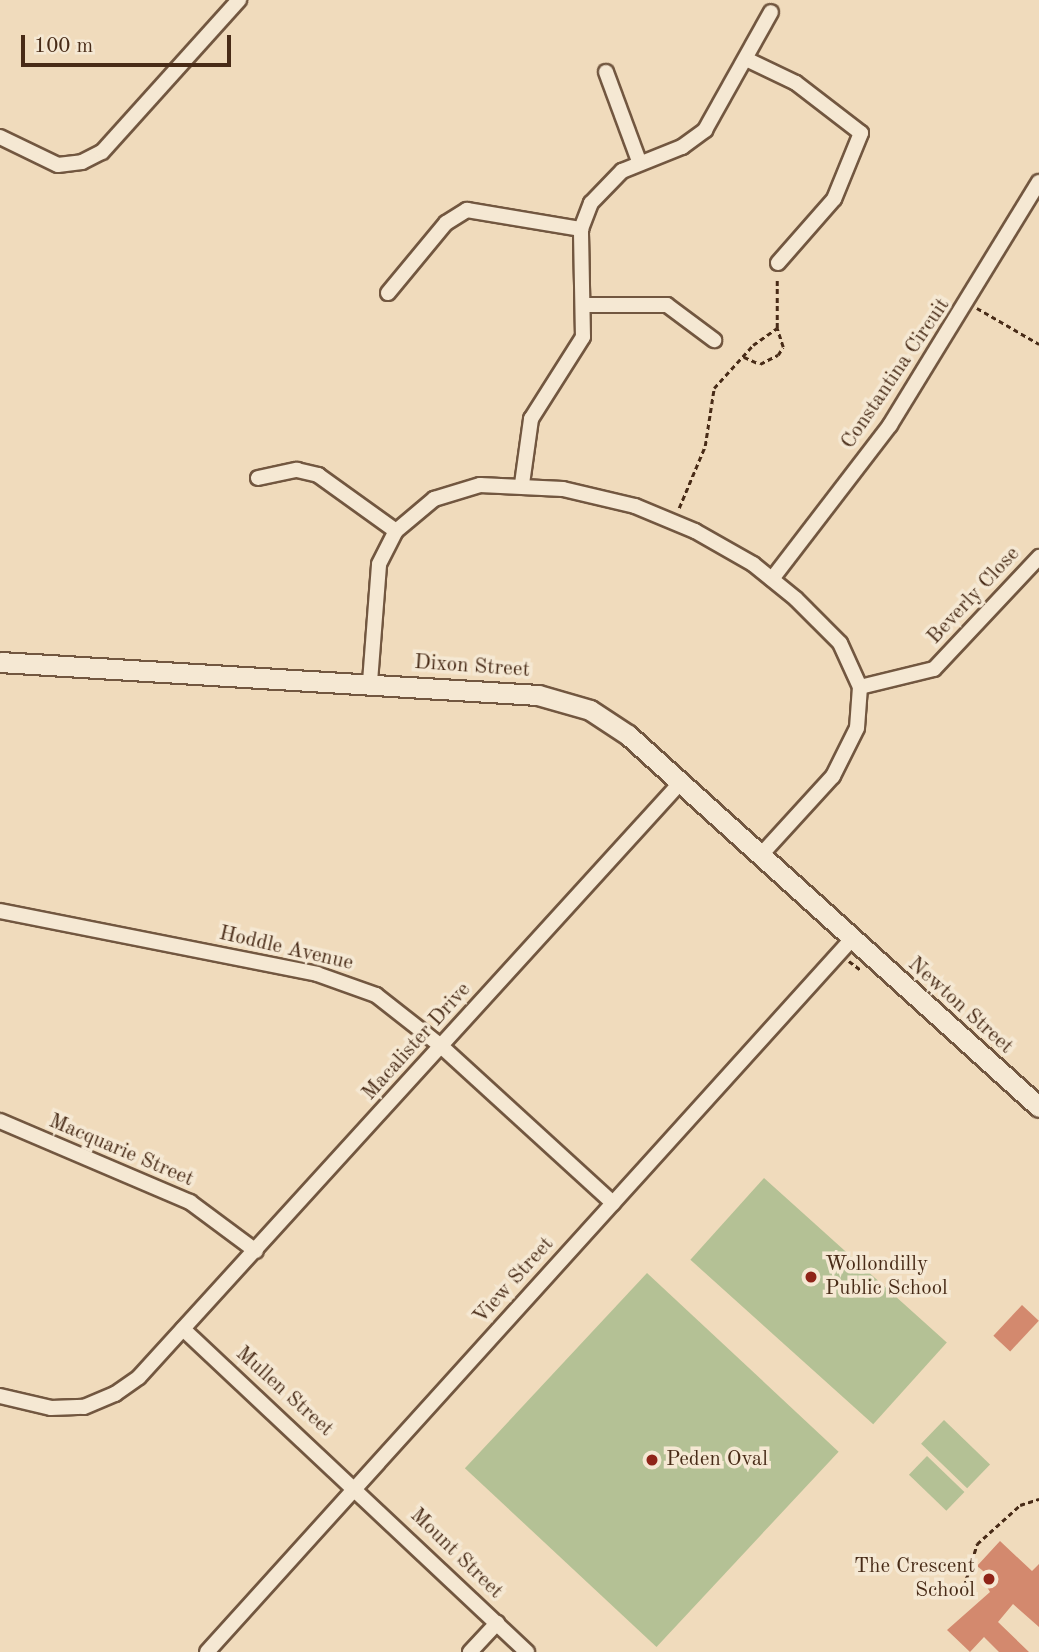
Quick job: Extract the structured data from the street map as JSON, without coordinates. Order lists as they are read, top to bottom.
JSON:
{
  "streets": {
    "street": [
      "Constantina Circuit",
      "Beverly Close",
      "Dixon Street",
      "Hoddle Avenue",
      "Newton Street",
      "Macalister Drive",
      "Macquarie Street",
      "View Street",
      "Mullen Street",
      "Mount Street"
    ]
  },
  "crossings": [
    ["Dixon Street", "Newton Street"],
    ["Dixon Street", "Macalister Drive"],
    ["Dixon Street", "View Street"],
    ["Hoddle Avenue", "Macalister Drive"],
    ["Hoddle Avenue", "View Street"],
    ["Newton Street", "View Street"],
    ["Macalister Drive", "Macquarie Street"],
    ["Macalister Drive", "Mullen Street"],
    ["View Street", "Mullen Street"],
    ["View Street", "Mount Street"],
    ["Mullen Street", "Mount Street"]
  ],
  "places": ["Wollondilly Public School", "Peden Oval", "The Crescent School"],
  "scale_bar": "100 m"
}
